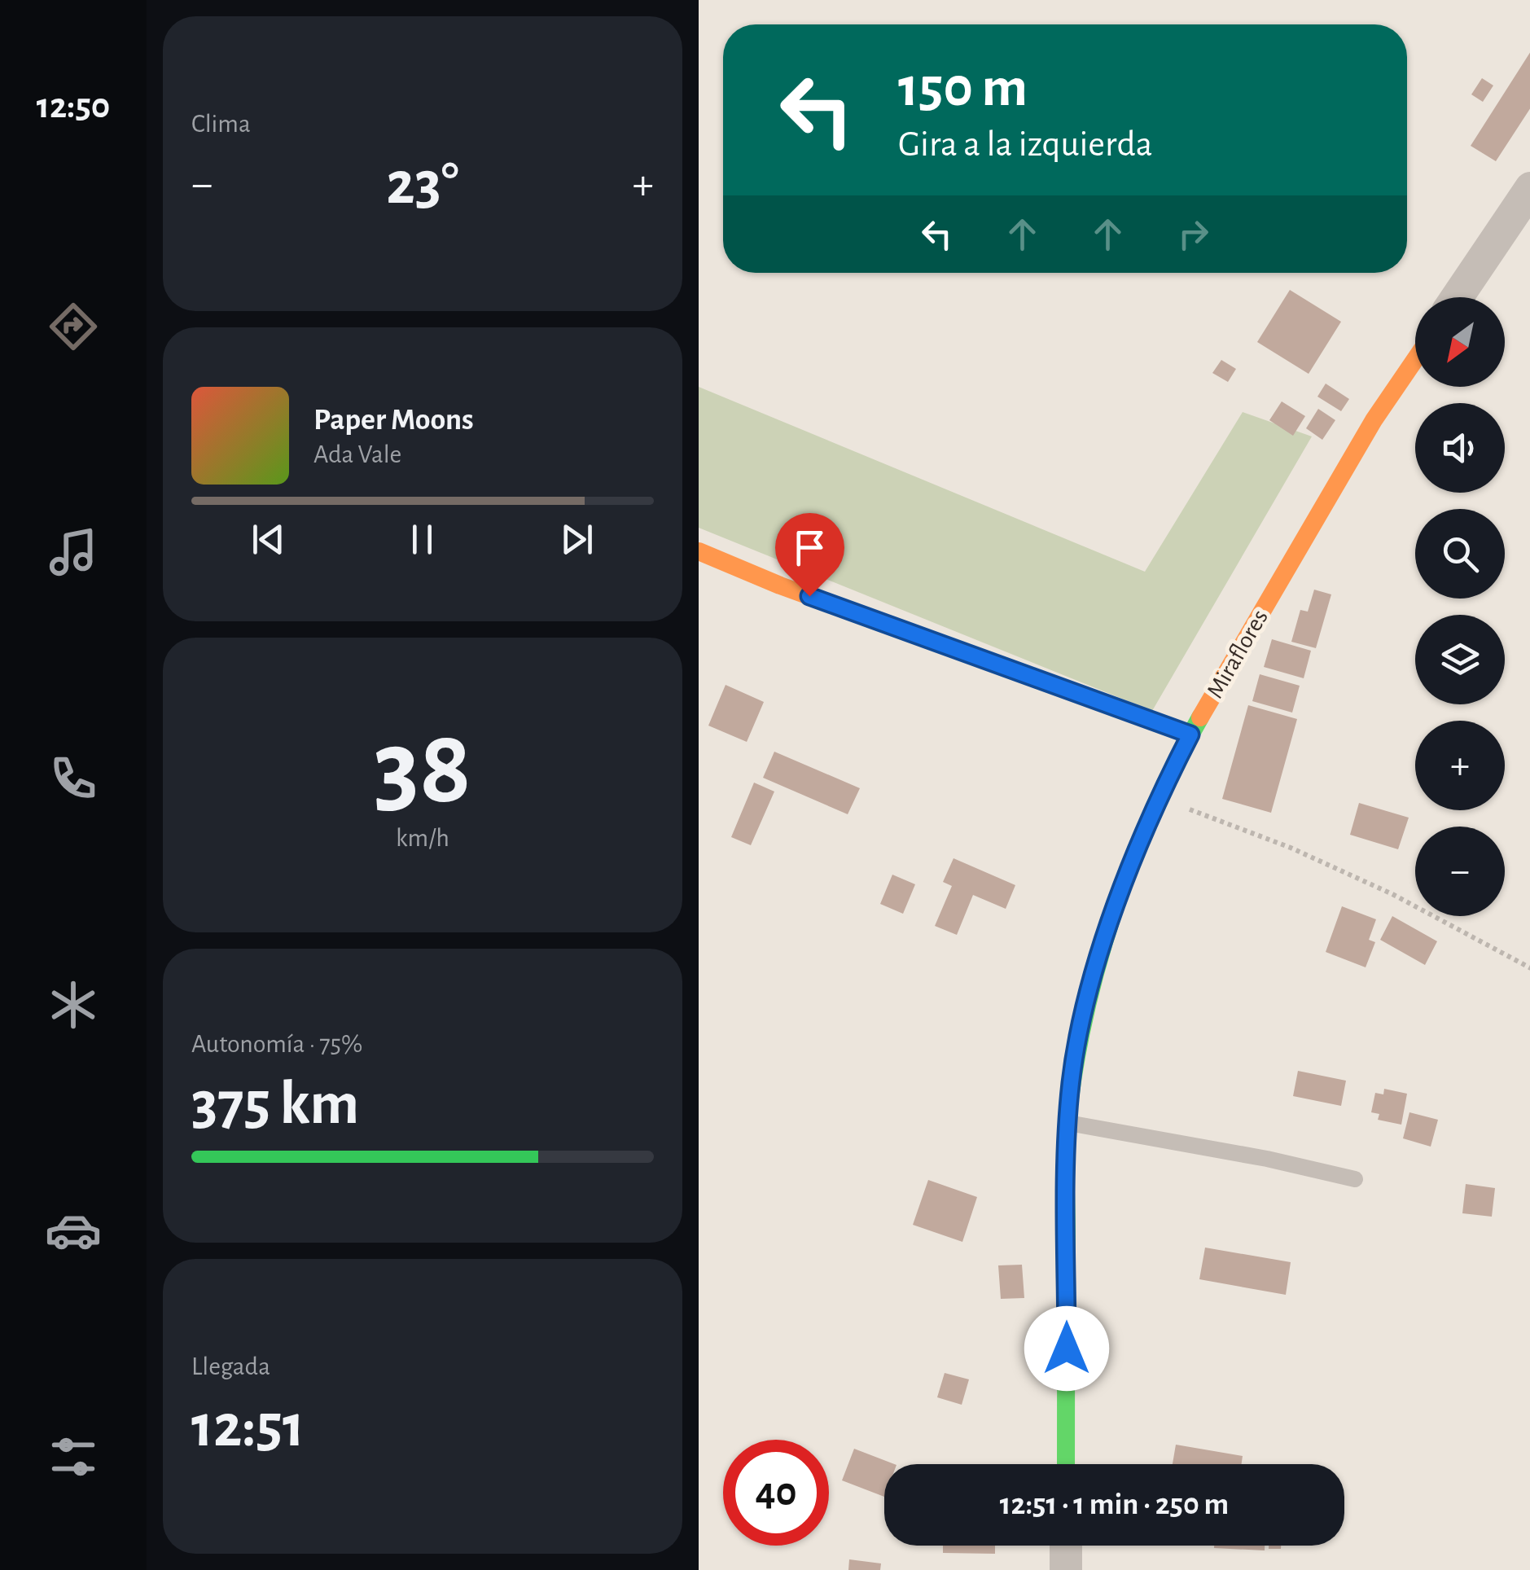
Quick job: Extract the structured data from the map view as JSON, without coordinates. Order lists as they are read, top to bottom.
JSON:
{
  "streets": {
    "street": ["Miraflores"]
  },
  "north": "bottom left",
  "page": {
    "tabs": "12:50",
    "tile": [
      "Clima",
      ["38", "km/h"],
      ["Autonomía · 75%", "375 km"],
      ["Llegada", "12:51"]
    ],
    "turn": ["150 m", "Gira a la izquierda"],
    "heat": ["−", "23°", "+"],
    "map_buttons": ["+", "−"],
    "song": ["Paper Moons", "Ada Vale"],
    "limit": "40",
    "trip": "12:51 · 1 min · 250 m"
  }
}
